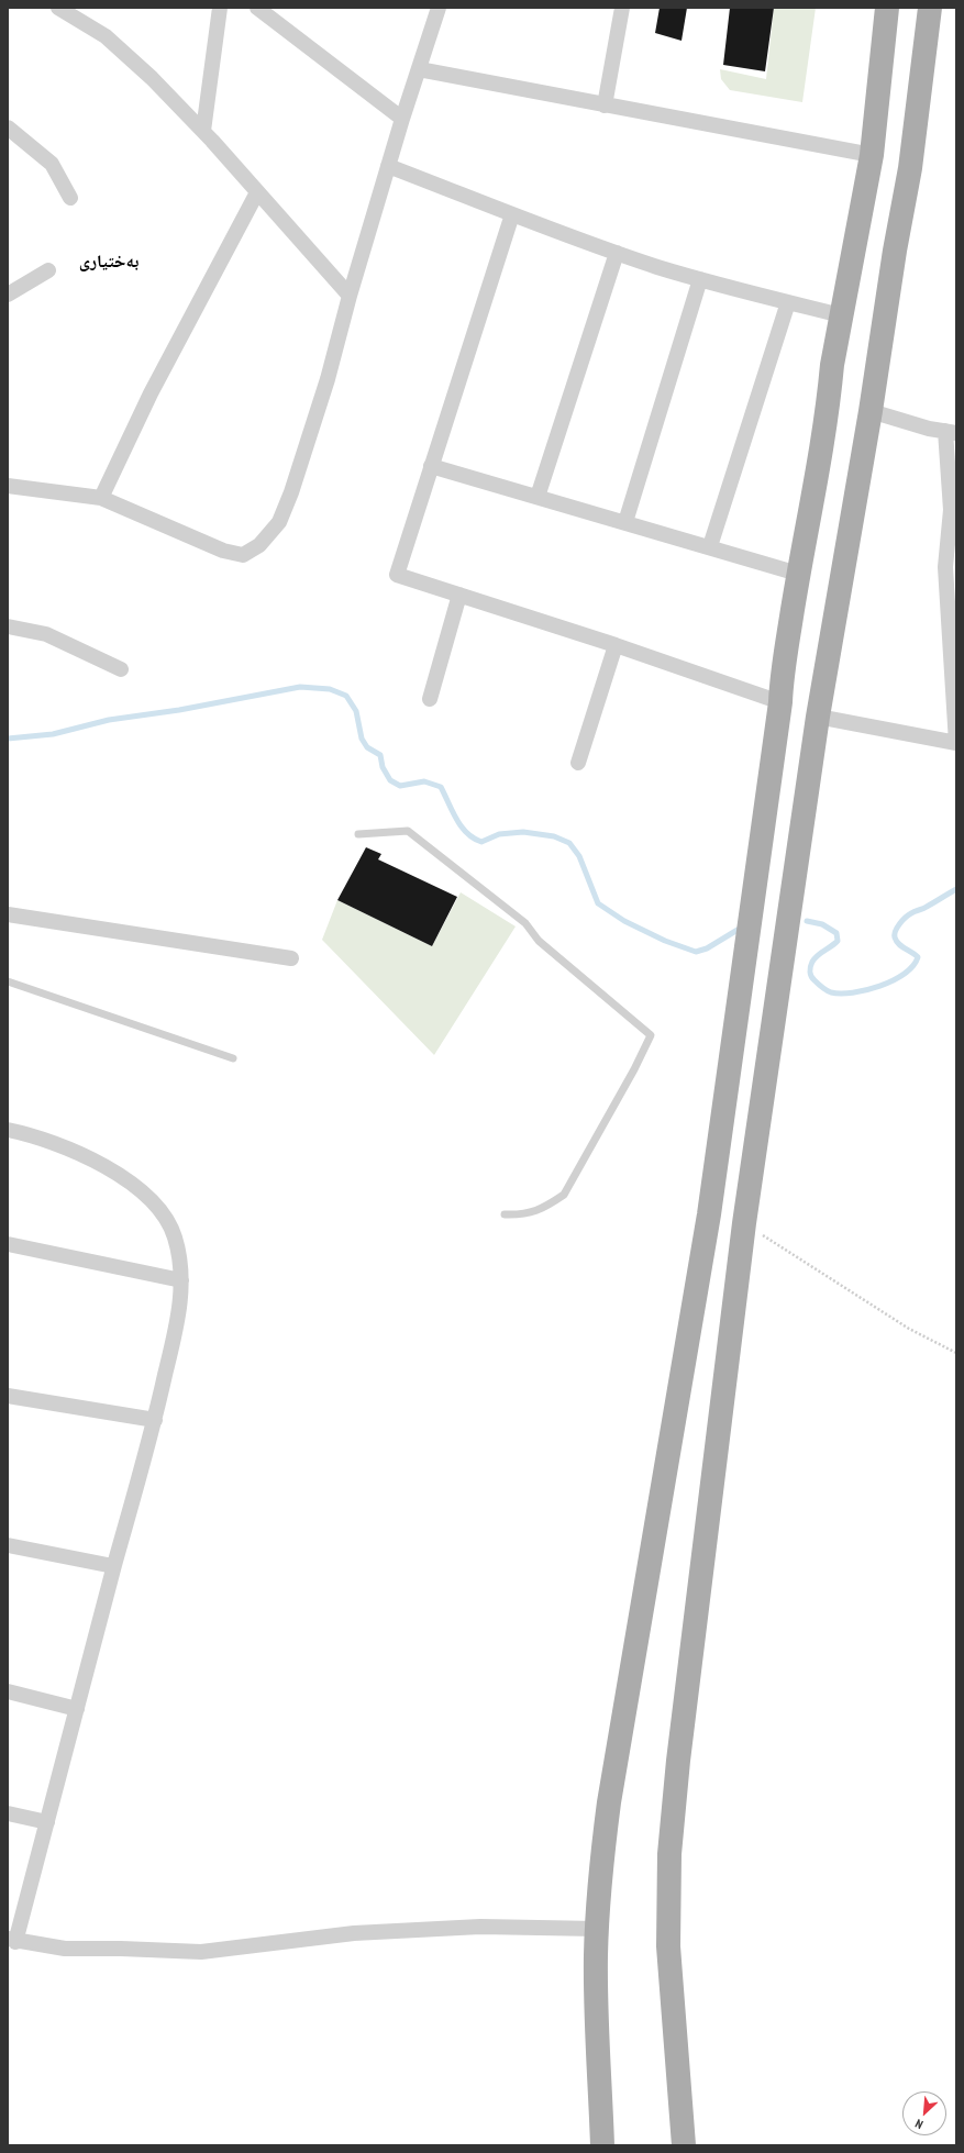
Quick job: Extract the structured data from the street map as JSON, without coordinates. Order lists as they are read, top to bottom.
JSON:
{
  "districts": ["بەختیاری"],
  "north": "bottom left"
}
